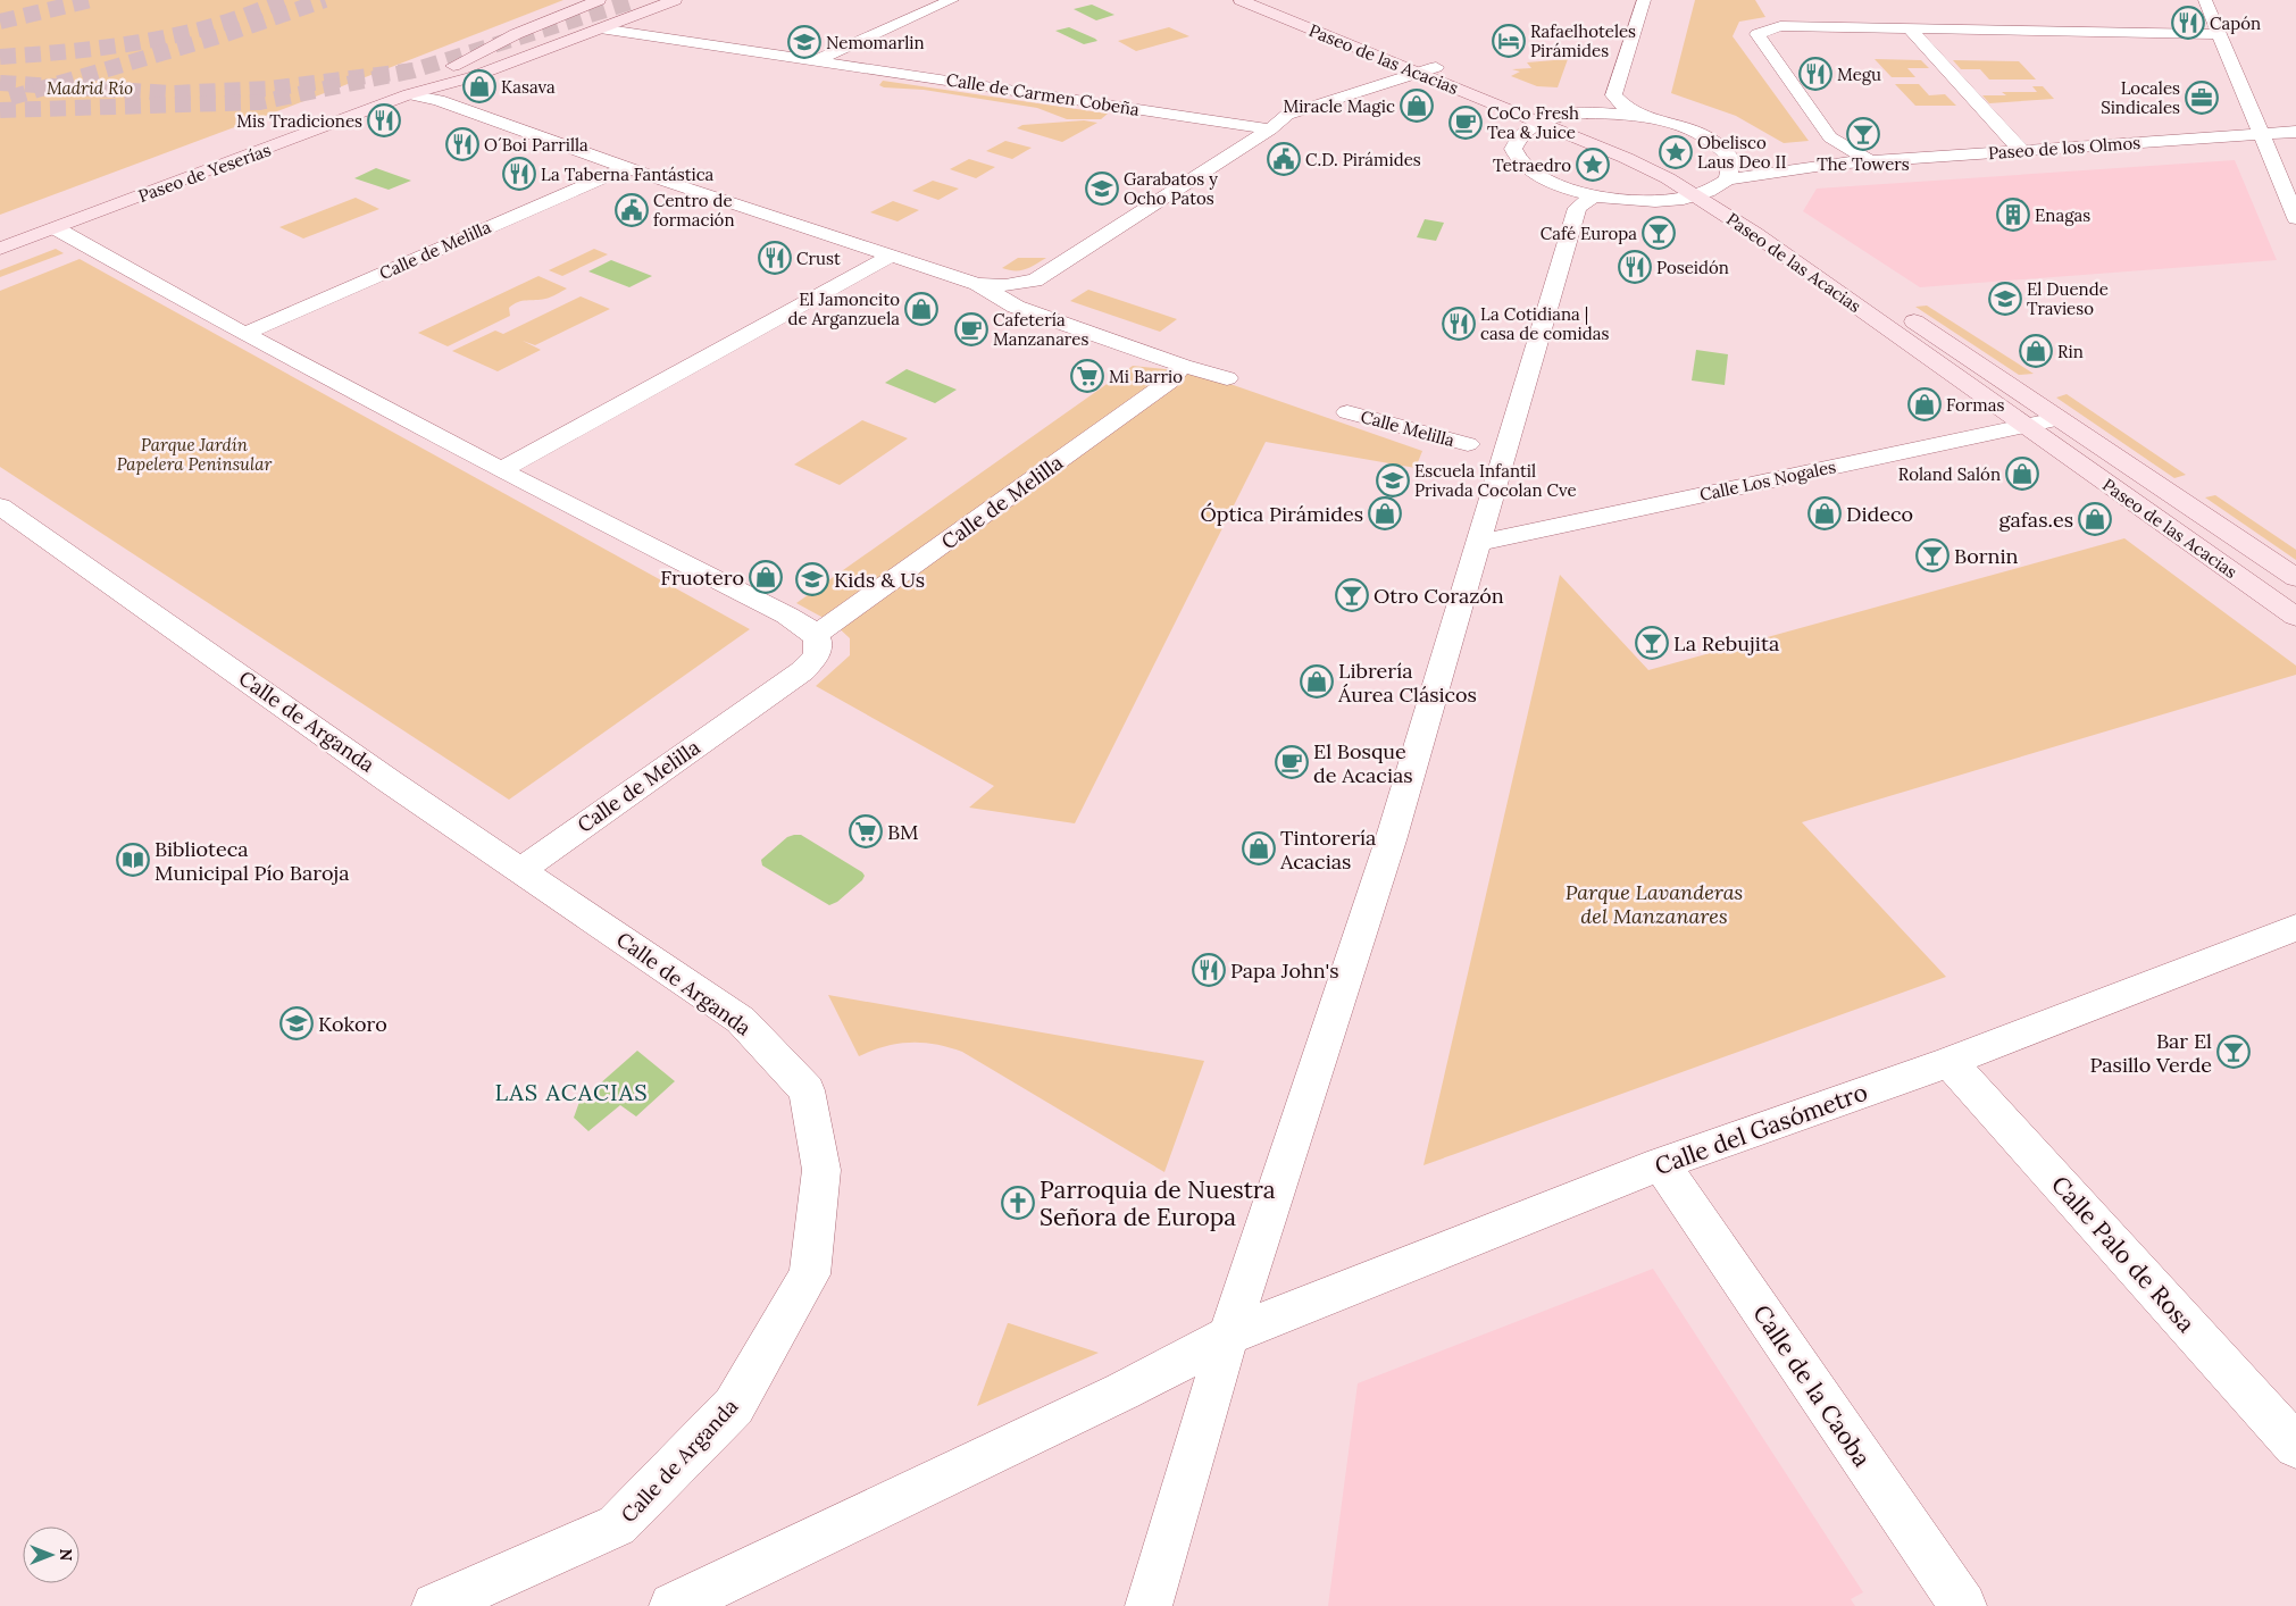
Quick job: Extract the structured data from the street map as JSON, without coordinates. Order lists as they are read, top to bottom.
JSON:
{
  "streets": {
    "main road": ["Paseo de las Acacias", "Paseo de Yeserías"],
    "street": [
      "Calle de Carmen Cobeña",
      "Paseo de los Olmos",
      "Calle de Melilla",
      "Calle Melilla",
      "Calle Los Nogales",
      "Calle de Arganda",
      "Calle del Gasómetro",
      "Calle Palo de Rosa",
      "Calle de la Caoba"
    ]
  },
  "crossings": [
    ["Paseo de las Acacias", "Paseo de los Olmos"],
    ["Paseo de las Acacias", "Calle Los Nogales"],
    ["Calle de Carmen Cobeña", "Paseo de Yeserías"],
    ["Calle de Melilla", "Calle de Arganda"],
    ["Calle del Gasómetro", "Calle Palo de Rosa"],
    ["Calle del Gasómetro", "Calle de la Caoba"]
  ],
  "districts": ["LAS ACACIAS"],
  "parks": ["Madrid Río", "Parque Jardín Papelera Peninsular", "Parque Lavanderas del Manzanares"],
  "places": {
    "restaurant": [
      "Capón",
      "Megu",
      "Mis Tradiciones",
      "O´Boi Parrilla",
      "La Taberna Fantástica",
      "Crust",
      "Poseidón",
      "La Cotidiana | casa de comidas",
      "Papa John's"
    ],
    "hotel": ["Rafaelhoteles Pirámides"],
    "school or university": [
      "Nemomarlin",
      "Garabatos y Ocho Patos",
      "El Duende Travieso",
      "Escuela Infantil Privada Cocolan Cve",
      "Kids & Us",
      "Kokoro"
    ],
    "shop": [
      "Kasava",
      "Miracle Magic",
      "El Jamoncito de Arganzuela",
      "Rin",
      "Formas",
      "Roland Salón",
      "Óptica Pirámides",
      "Dideco",
      "gafas.es",
      "Fruotero",
      "Librería Áurea Clásicos",
      "Tintorería Acacias"
    ],
    "office": ["Locales Sindicales"],
    "cafe": ["CoCo Fresh Tea & Juice", "Cafetería Manzanares", "El Bosque de Acacias"],
    "bar": [
      "The Towers",
      "Café Europa",
      "Bornin",
      "Otro Corazón",
      "La Rebujita",
      "Bar El Pasillo Verde"
    ],
    "place": ["Obelisco Laus Deo II", "Tetraedro"],
    "public building": ["C.D. Pirámides", "Centro de formación"],
    "building": ["Enagas"],
    "supermarket": ["Mi Barrio", "BM"],
    "library": ["Biblioteca Municipal Pío Baroja"],
    "church": ["Parroquia de Nuestra Señora de Europa"]
  },
  "north": "right"
}
